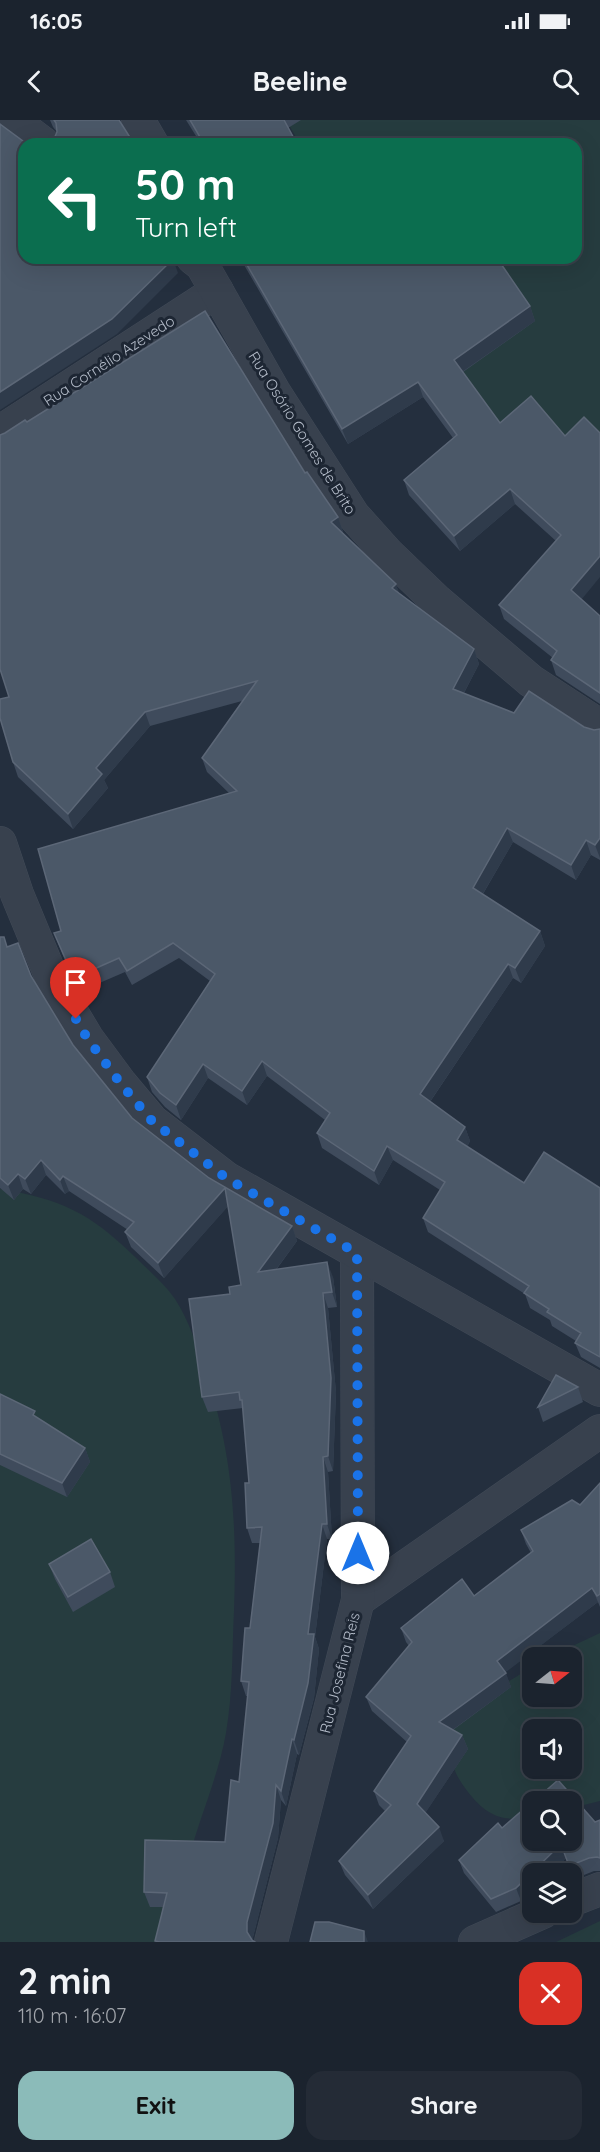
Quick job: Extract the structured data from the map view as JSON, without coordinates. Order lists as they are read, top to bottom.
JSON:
{
  "streets": {
    "street": ["Rua Cornélio Azevedo", "Rua Osório Gomes de Brito", "Rua Josefina Reis"]
  },
  "crossings": [
    ["Rua Cornélio Azevedo", "Rua Osório Gomes de Brito"]
  ],
  "north": "right",
  "page": {
    "status": "16:05",
    "header": "Beeline",
    "turn": ["50 m", "Turn left"],
    "heading": ["2 min", "110 m · 16:07"],
    "buttons": ["Exit", "Share"]
  }
}
